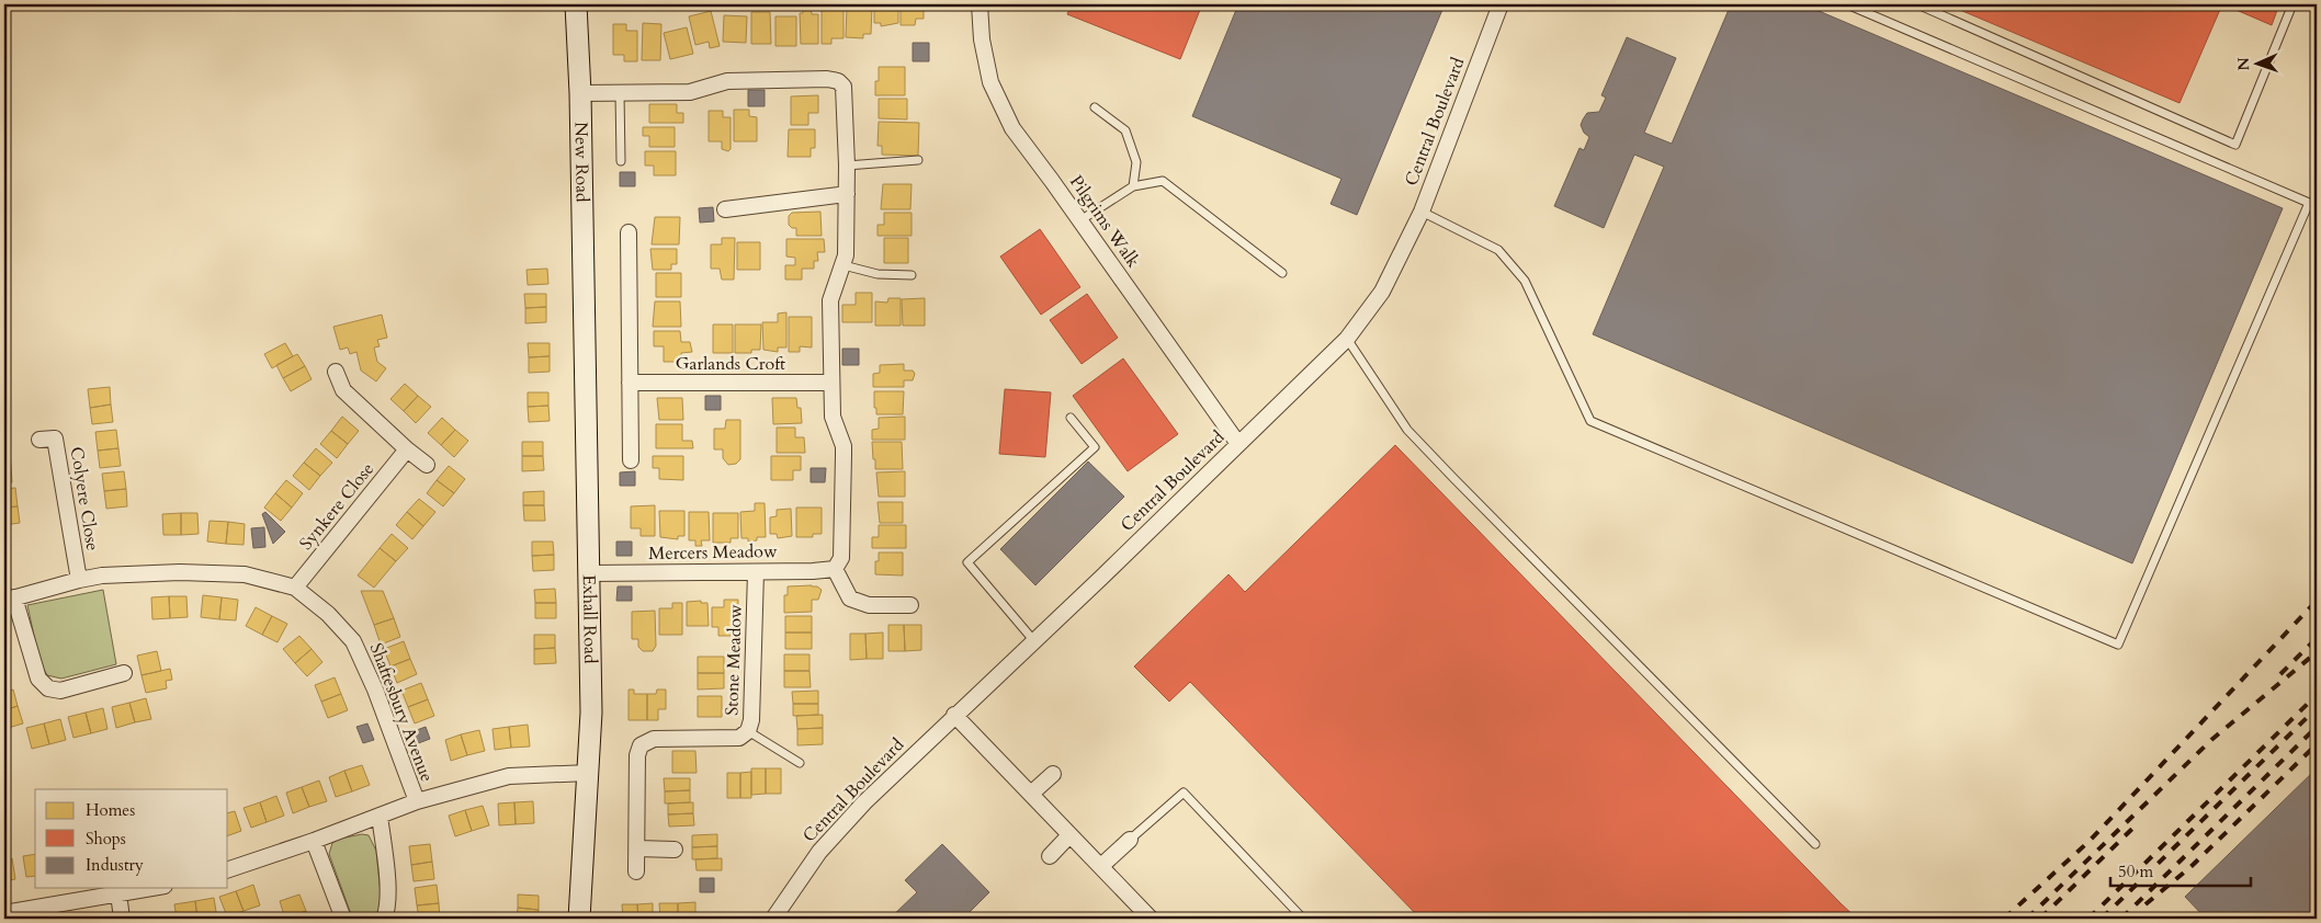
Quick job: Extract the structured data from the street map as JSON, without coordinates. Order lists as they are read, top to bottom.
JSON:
{
  "streets": {
    "street": [
      "Central Boulevard",
      "New Road",
      "Pilgrims Walk",
      "Garlands Croft",
      "Colyere Close",
      "Synkere Close",
      "Mercers Meadow",
      "Exhall Road",
      "Stone Meadow",
      "Shaftesbury Avenue"
    ]
  },
  "crossings": [
    ["Central Boulevard", "Pilgrims Walk"],
    ["New Road", "Exhall Road"],
    ["Colyere Close", "Shaftesbury Avenue"],
    ["Synkere Close", "Shaftesbury Avenue"],
    ["Mercers Meadow", "Exhall Road"],
    ["Mercers Meadow", "Stone Meadow"]
  ],
  "legend": ["Homes", "Shops", "Industry"],
  "scale_bar": "50 m",
  "north": "left"
}
